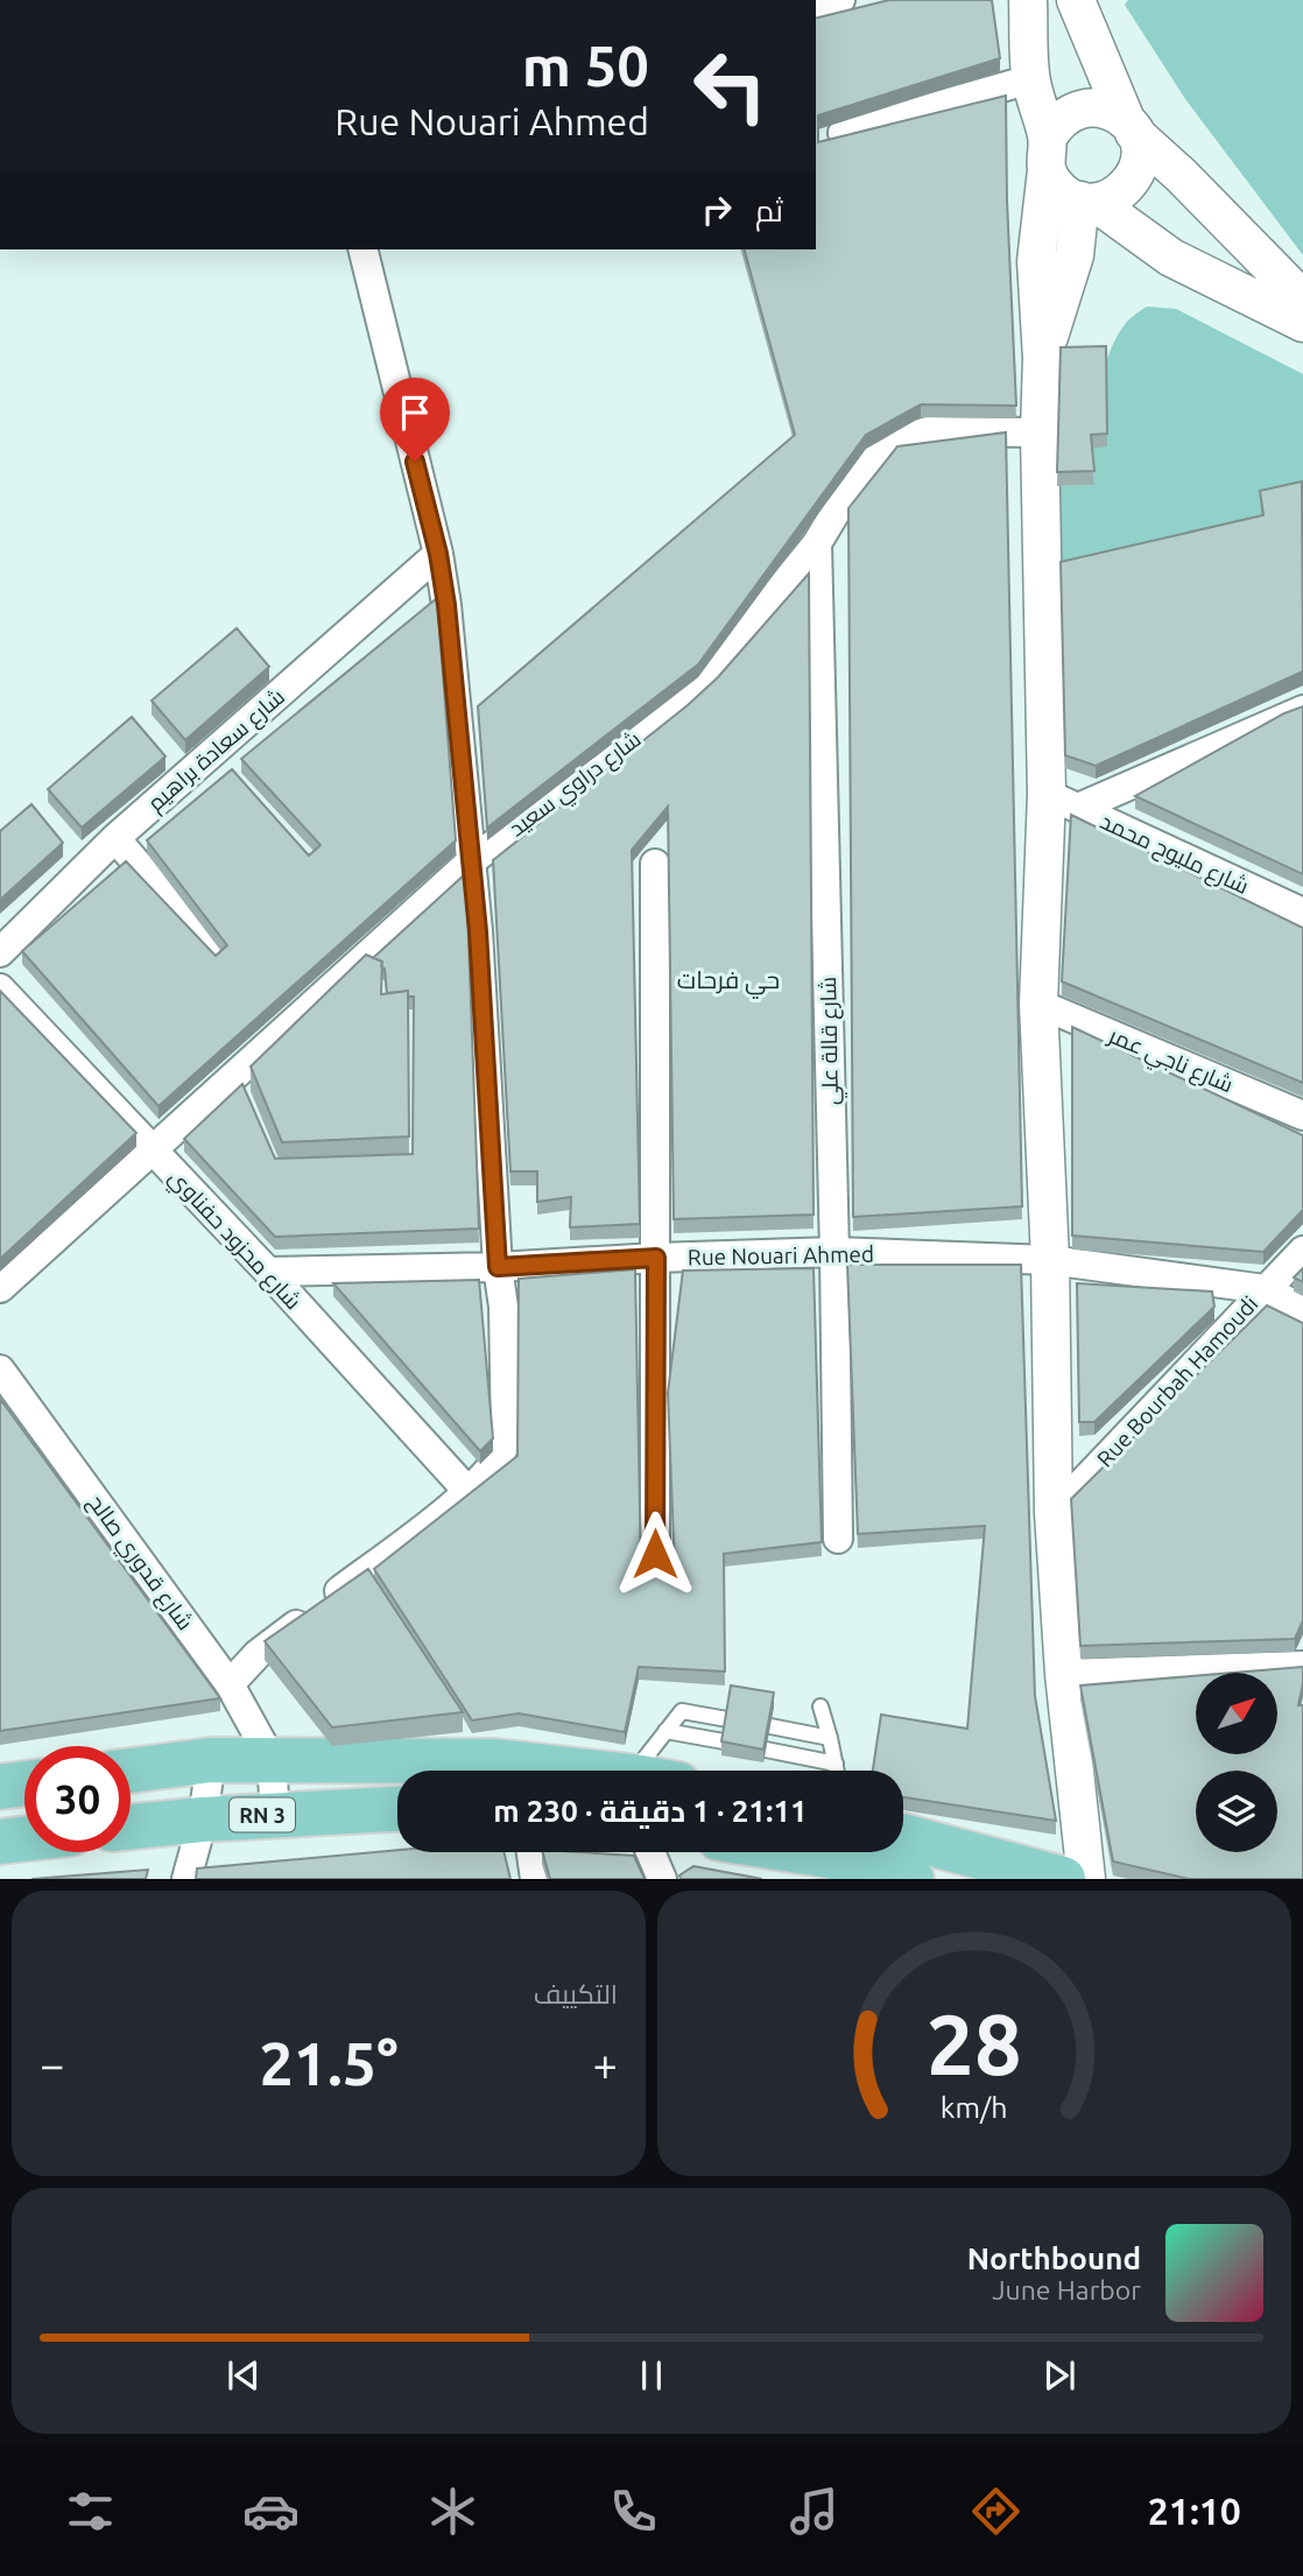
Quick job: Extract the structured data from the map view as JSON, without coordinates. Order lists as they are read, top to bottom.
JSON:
{
  "streets": {
    "main road": ["RN 3"],
    "street": [
      "شارع سعادة براهيم",
      "شارع دراوي سعيد",
      "شارع مليوح محمد",
      "شارع قالة علي",
      "شارع ناجي عمر",
      "شارع محزود حفناوي",
      "Rue Nouari Ahmed",
      "Rue Bourbah Hamoudi",
      "شارع قدوري صالح"
    ]
  },
  "crossings": [
    ["شارع دراوي سعيد", "شارع قالة علي"],
    ["شارع دراوي سعيد", "شارع محزود حفناوي"],
    ["شارع قالة علي", "Rue Nouari Ahmed"],
    ["شارع محزود حفناوي", "Rue Nouari Ahmed"]
  ],
  "districts": ["حي فرحات"],
  "north": "top right",
  "page": {
    "turn": ["50 m", "Rue Nouari Ahmed"],
    "then": "ثم",
    "limit": "30",
    "trip": "21:11 · 1 دقيقة · 230 m",
    "tile": "التكييف",
    "heat": ["−", "21.5°", "+"],
    "song": ["Northbound", "June Harbor"],
    "tabs": "21:10",
    "gauge": ["28", "km/h"]
  }
}
